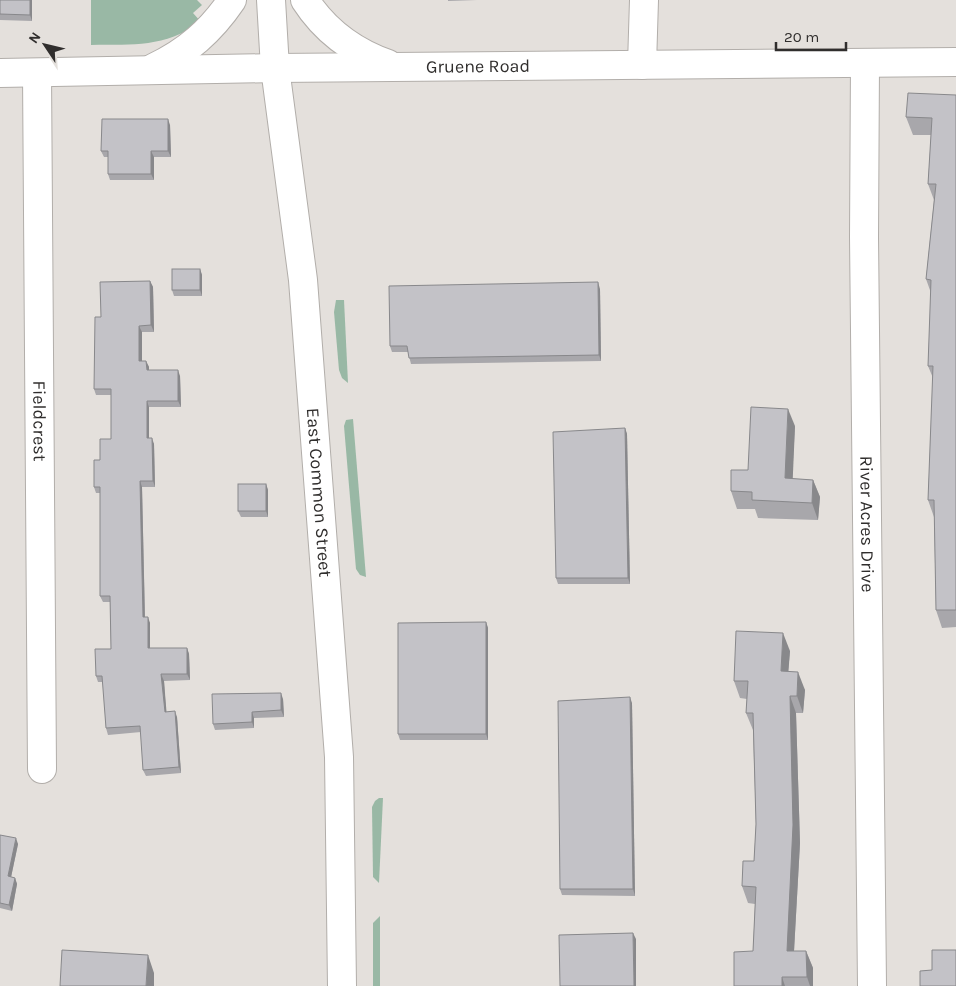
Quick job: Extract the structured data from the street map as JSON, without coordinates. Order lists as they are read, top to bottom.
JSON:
{
  "streets": {
    "street": [
      "Gruene Road",
      "Fieldcrest",
      "East Common Street",
      "River Acres Drive"
    ]
  },
  "crossings": [
    ["Gruene Road", "Fieldcrest"],
    ["Gruene Road", "East Common Street"],
    ["Gruene Road", "River Acres Drive"]
  ],
  "scale_bar": "20 m",
  "north": "top left"
}
